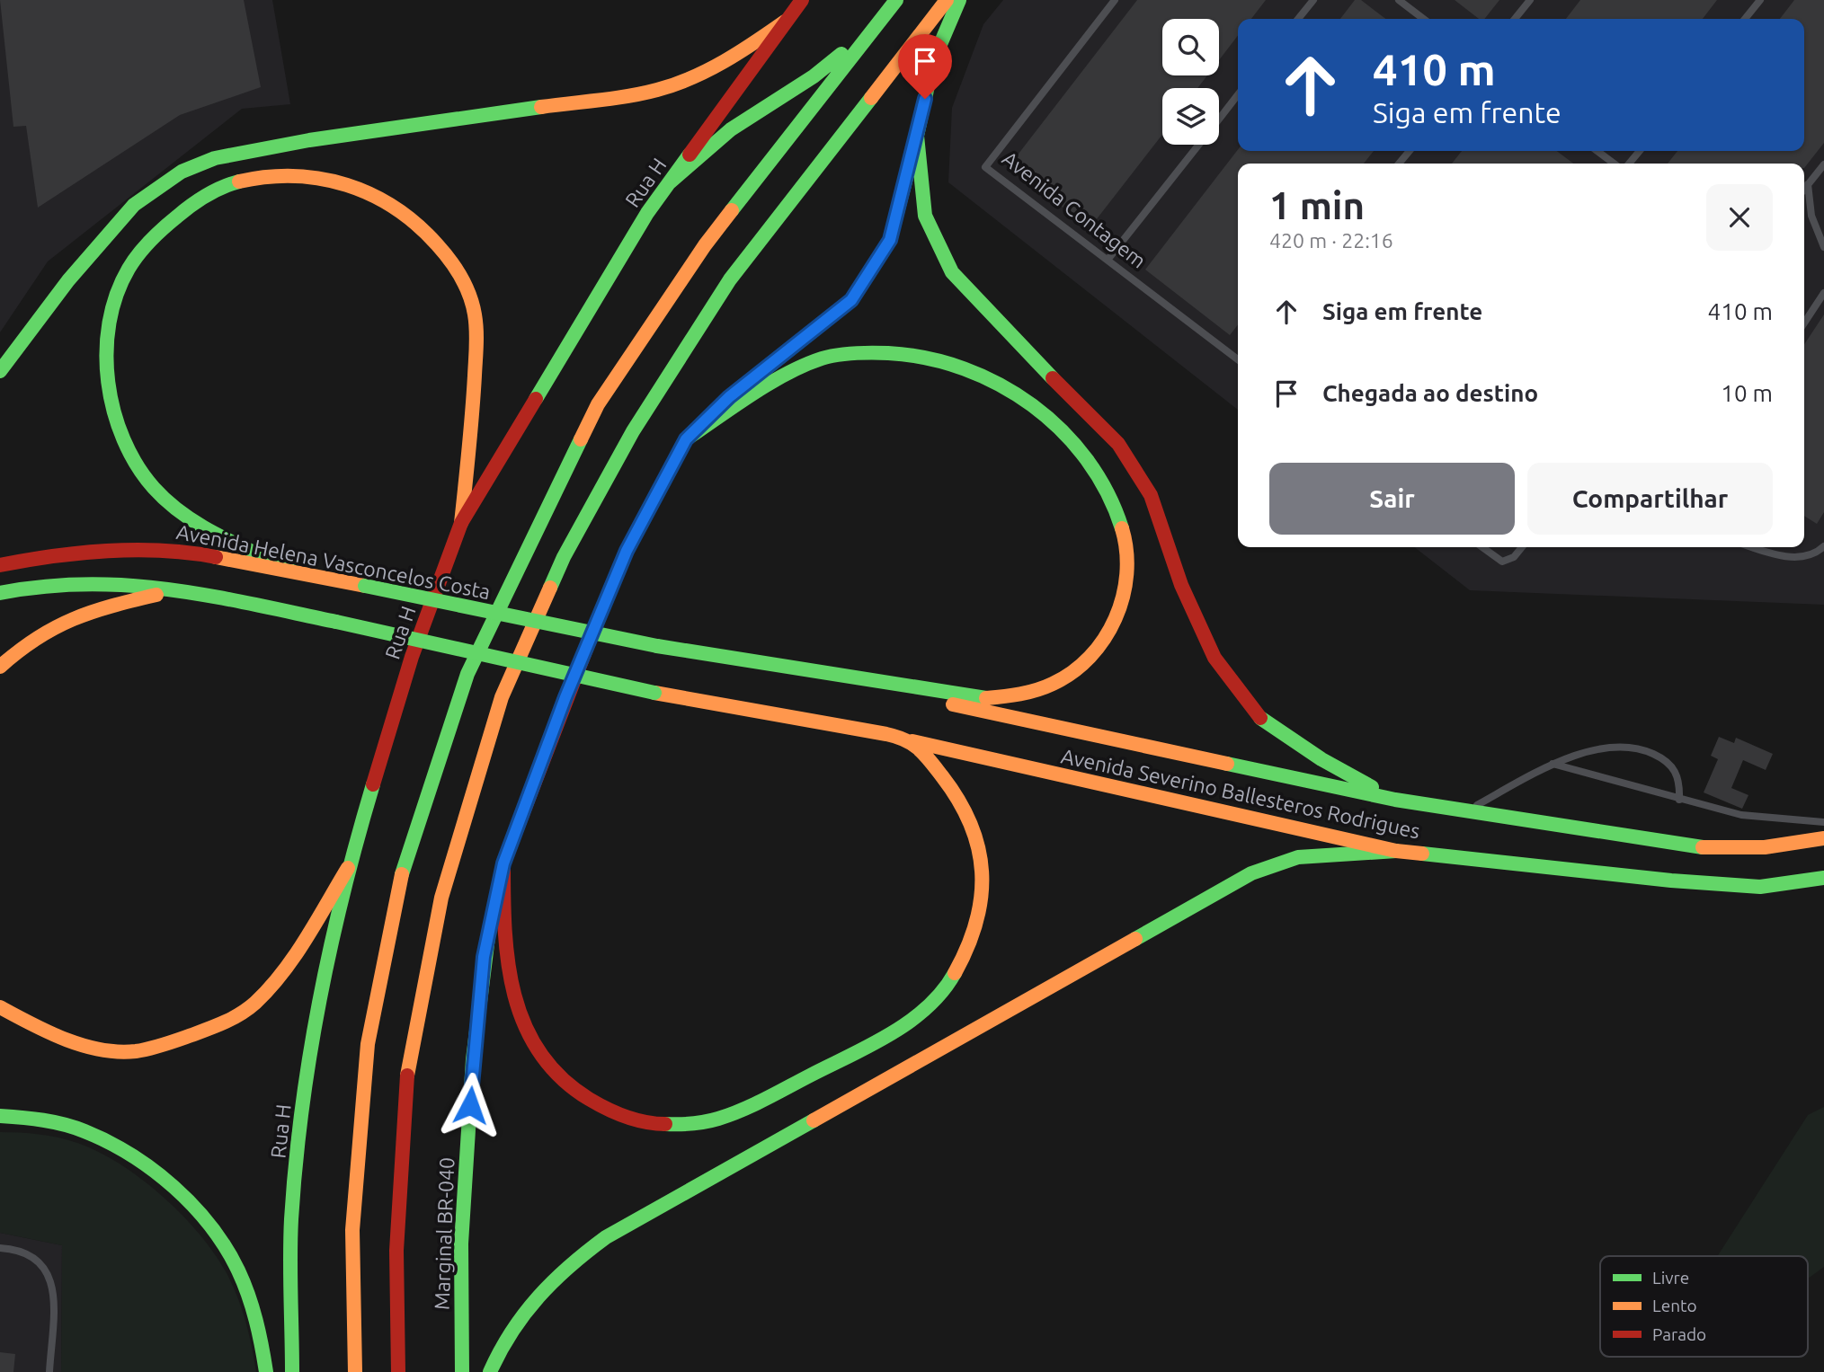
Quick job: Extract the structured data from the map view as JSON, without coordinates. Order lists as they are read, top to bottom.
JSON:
{
  "streets": {
    "main road": [
      "Rua H",
      "Avenida Helena Vasconcelos Costa",
      "Avenida Severino Ballesteros Rodrigues",
      "Marginal BR-040"
    ],
    "lane": ["Avenida Contagem"]
  },
  "crossings": [
    ["Avenida Helena Vasconcelos Costa", "Avenida Severino Ballesteros Rodrigues"]
  ],
  "legend": ["Livre", "Lento", "Parado"],
  "page": {
    "turn": ["410 m", "Siga em frente"],
    "heading": ["1 min", "420 m · 22:16"],
    "list": [
      {
        "name": "Siga em frente",
        "value": "410 m"
      },
      {
        "name": "Chegada ao destino",
        "value": "10 m"
      }
    ],
    "buttons": ["Sair", "Compartilhar"]
  }
}
